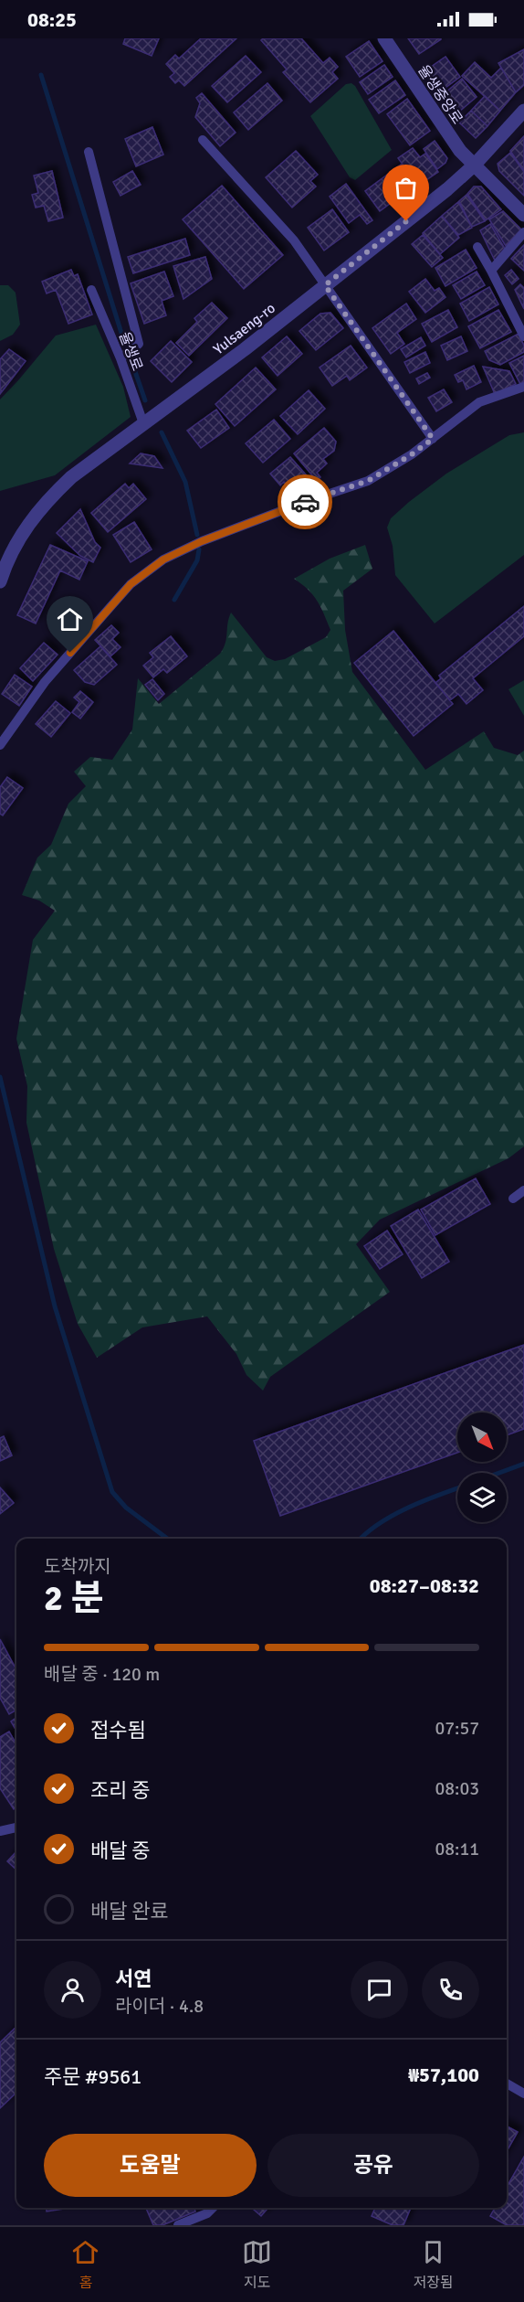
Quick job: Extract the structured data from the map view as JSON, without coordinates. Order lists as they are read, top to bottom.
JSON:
{
  "streets": {
    "street": ["율생중앙로", "Yulsaeng-ro"],
    "lane": ["율생로"]
  },
  "crossings": [
    ["율생중앙로", "Yulsaeng-ro"],
    ["Yulsaeng-ro", "율생로"]
  ],
  "north": "bottom right",
  "page": {
    "status": "08:25",
    "heading": ["2 분", "도착까지", "08:27–08:32"],
    "panel": [
      "서연",
      "라이더 · 4.8",
      "주문 #9561",
      "₩57,100"
    ],
    "bar": "배달 중 · 120 m",
    "list": [
      ["접수됨", "07:57"],
      ["조리 중", "08:03"],
      ["배달 중", "08:11"],
      "배달 완료"
    ],
    "buttons": ["도움말", "공유"],
    "tabs": ["홈", "지도", "저장됨"]
  }
}
